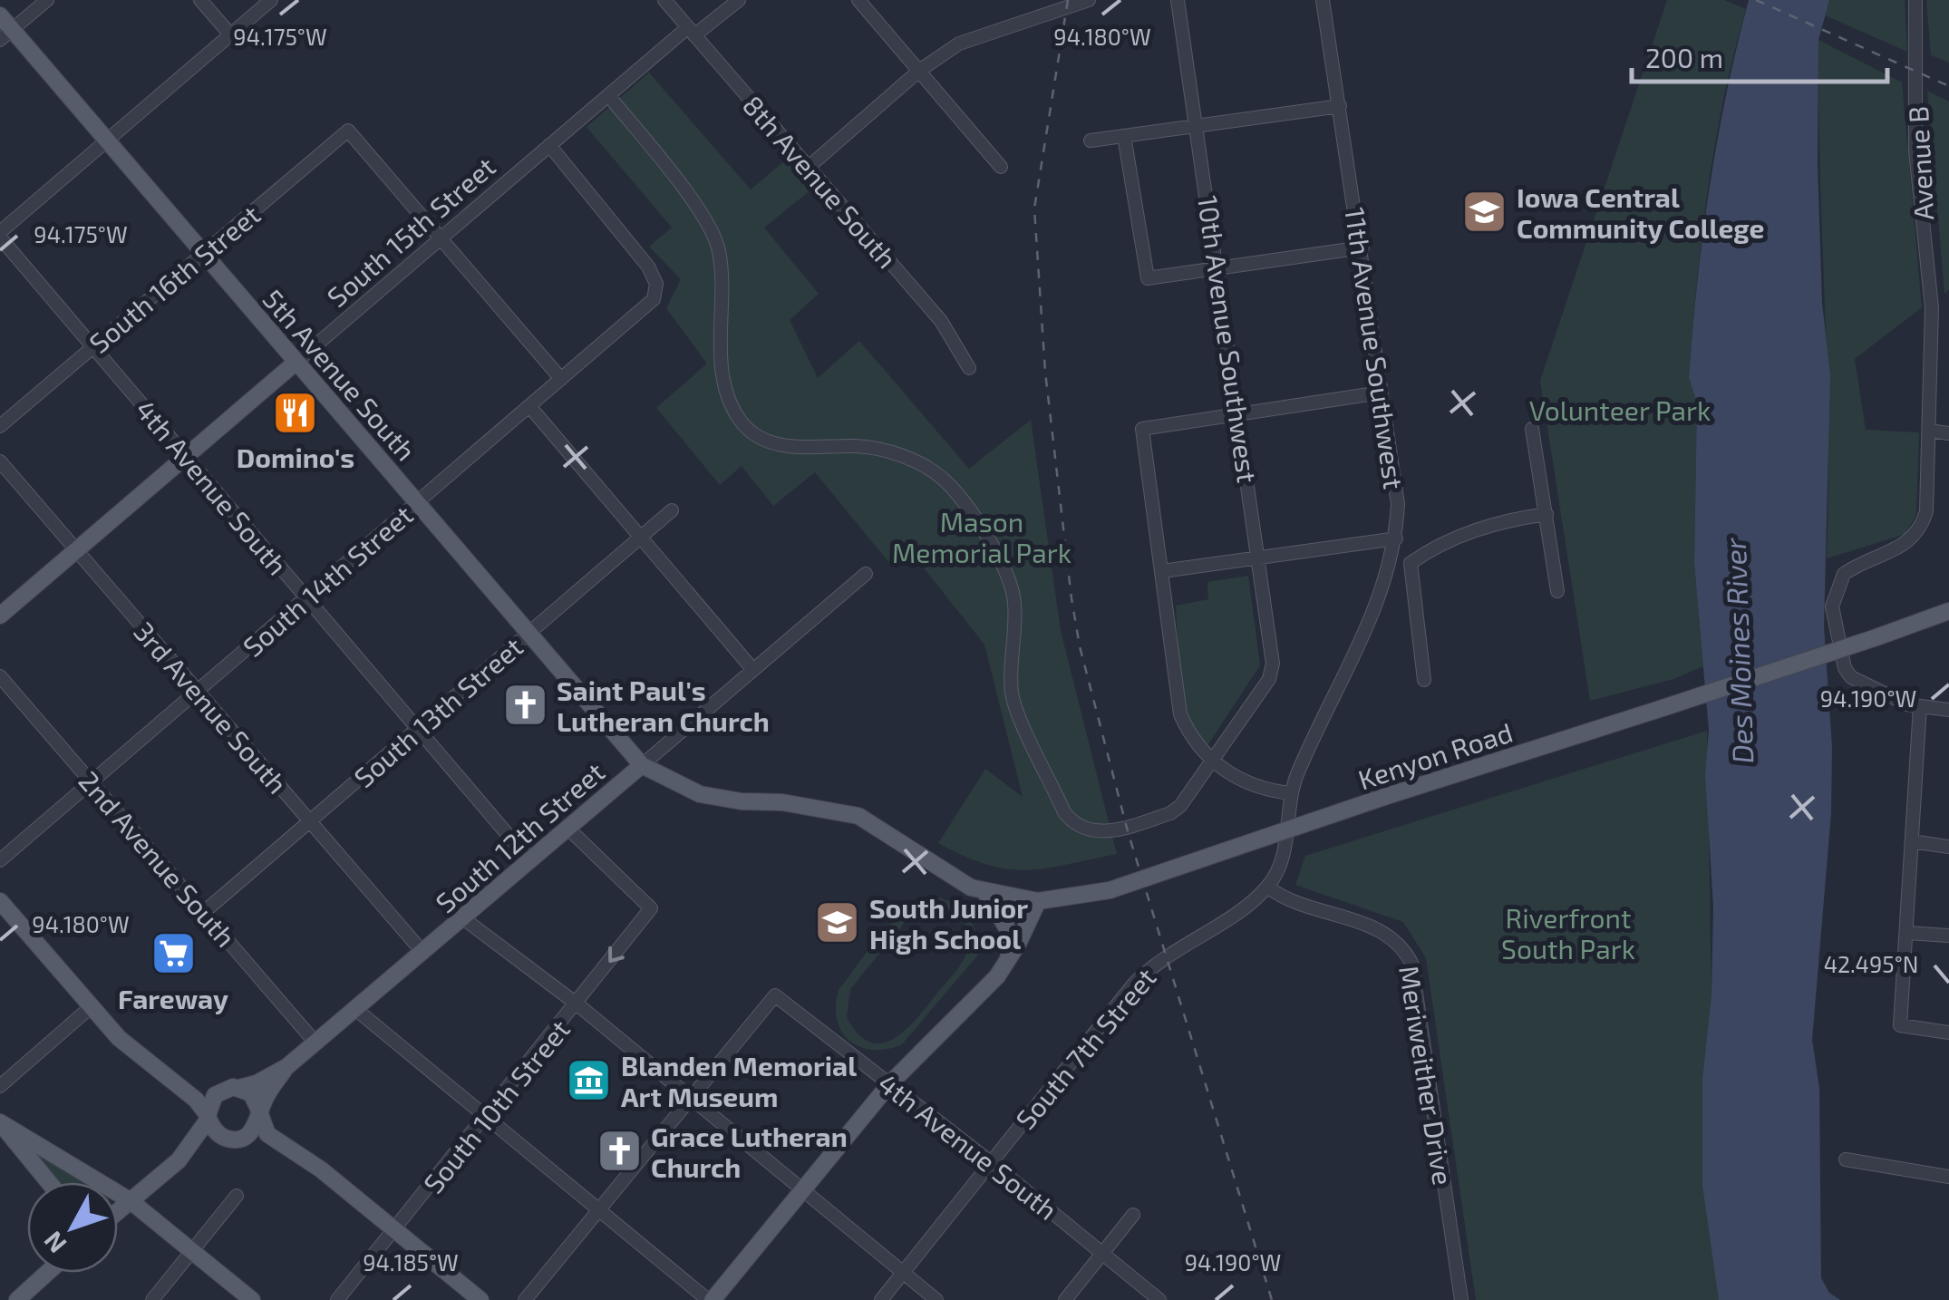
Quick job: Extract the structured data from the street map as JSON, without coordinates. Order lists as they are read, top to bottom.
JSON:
{
  "streets": {
    "main road": [
      "South 15th Street",
      "5th Avenue South",
      "Kenyon Road",
      "South 12th Street"
    ],
    "street": [
      "Avenue B",
      "8th Avenue South",
      "South 16th Street",
      "10th Avenue Southwest",
      "11th Avenue Southwest",
      "4th Avenue South",
      "South 14th Street",
      "3rd Avenue South",
      "South 13th Street",
      "2nd Avenue South",
      "South 7th Street",
      "Meriweither Drive",
      "South 10th Street"
    ]
  },
  "crossings": [
    ["8th Avenue South", "South 15th Street"],
    ["South 15th Street", "South 16th Street"],
    ["South 15th Street", "5th Avenue South"],
    ["South 15th Street", "4th Avenue South"],
    ["South 15th Street", "South 14th Street"],
    ["South 15th Street", "3rd Avenue South"],
    ["South 16th Street", "5th Avenue South"],
    ["South 16th Street", "4th Avenue South"],
    ["11th Avenue Southwest", "South 7th Street"],
    ["5th Avenue South", "South 14th Street"],
    ["5th Avenue South", "South 13th Street"],
    ["5th Avenue South", "Kenyon Road"],
    ["5th Avenue South", "South 12th Street"],
    ["4th Avenue South", "South 14th Street"],
    ["4th Avenue South", "South 13th Street"],
    ["4th Avenue South", "South 12th Street"],
    ["4th Avenue South", "South 7th Street"],
    ["South 14th Street", "3rd Avenue South"],
    ["South 14th Street", "2nd Avenue South"],
    ["3rd Avenue South", "South 13th Street"],
    ["3rd Avenue South", "South 12th Street"],
    ["South 13th Street", "2nd Avenue South"],
    ["Kenyon Road", "South 12th Street"],
    ["South 12th Street", "2nd Avenue South"],
    ["South 12th Street", "South 10th Street"],
    ["South 7th Street", "Meriweither Drive"]
  ],
  "water": ["Des Moines River"],
  "parks": ["Volunteer Park", "Mason Memorial Park", "Riverfront South Park"],
  "places": {
    "school or university": ["Iowa Central Community College", "South Junior High School"],
    "restaurant": ["Domino's"],
    "church": ["Saint Paul's Lutheran Church", "Grace Lutheran Church"],
    "supermarket": ["Fareway"],
    "museum": ["Blanden Memorial Art Museum"]
  },
  "scale_bar": "200 m",
  "north": "bottom left",
  "coordinates": [
    "94.175°W",
    "94.180°W",
    "94.190°W",
    "42.495°N",
    "94.185°W"
  ]
}
